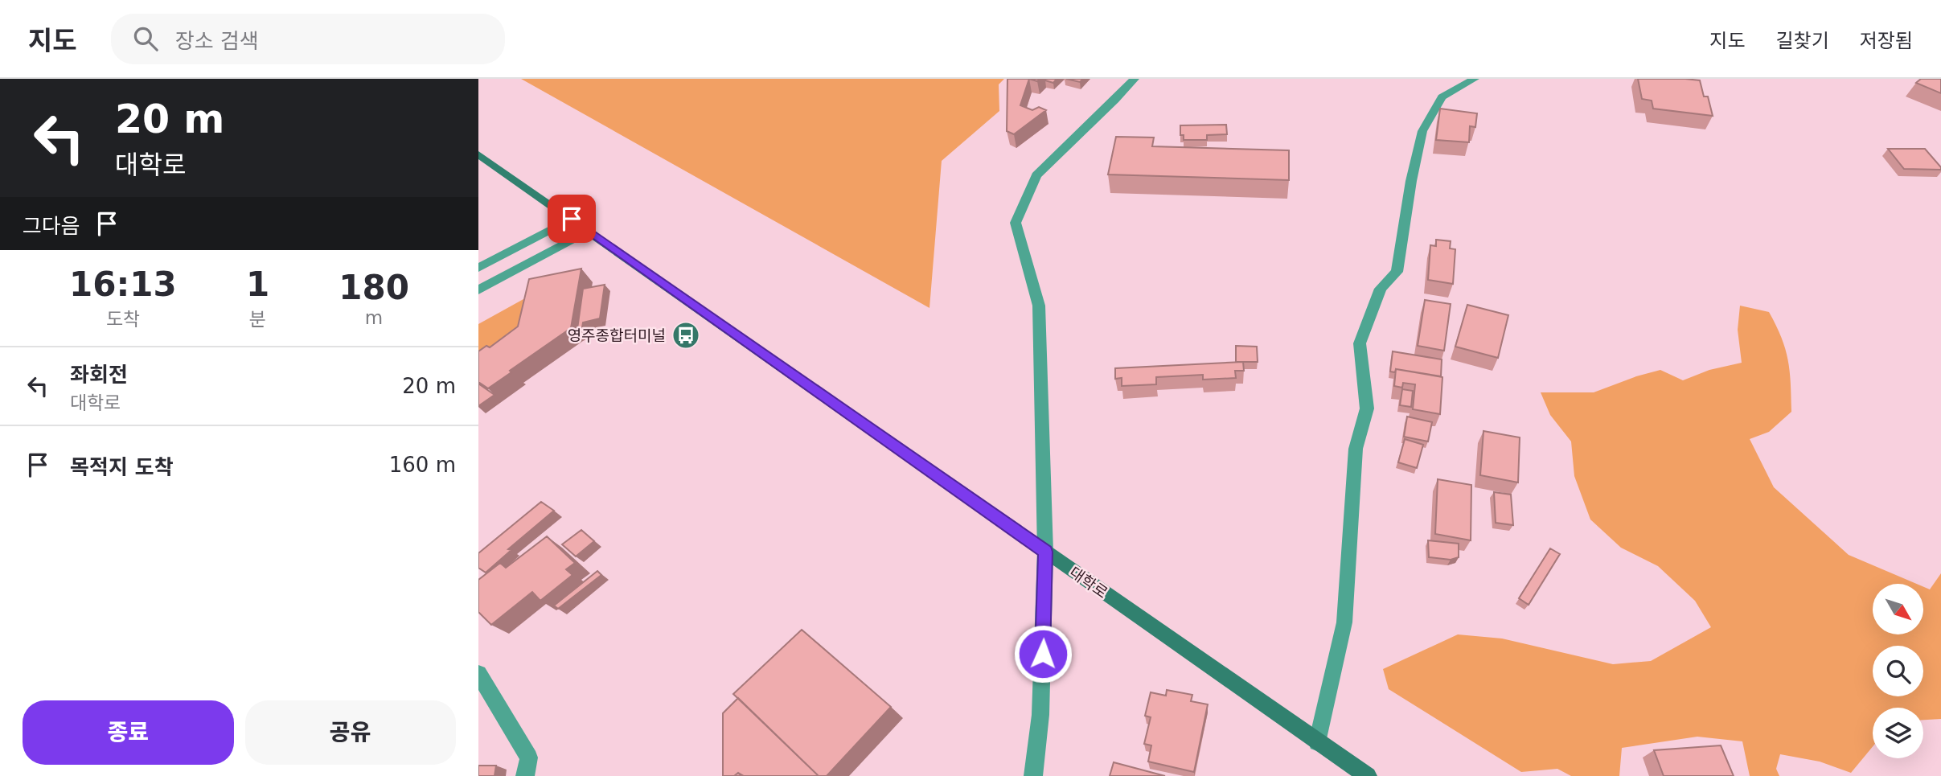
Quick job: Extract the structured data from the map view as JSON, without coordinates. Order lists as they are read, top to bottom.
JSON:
{
  "streets": {
    "main road": ["대학로"]
  },
  "places": {
    "bus stop": ["영주종합터미널"]
  },
  "north": "bottom right",
  "page": {
    "header": "지도",
    "search": "장소 검색",
    "nav": ["지도", "길찾기", "저장됨"],
    "turn": ["20 m", "대학로"],
    "then": "그다음",
    "eta": [
      "16:13",
      "도착",
      "1",
      "분",
      "180",
      "m"
    ],
    "list": [
      {
        "name": "좌회전",
        "note": "대학로",
        "value": "20 m"
      },
      {
        "name": "목적지 도착",
        "value": "160 m"
      }
    ],
    "buttons": ["종료", "공유"]
  }
}
